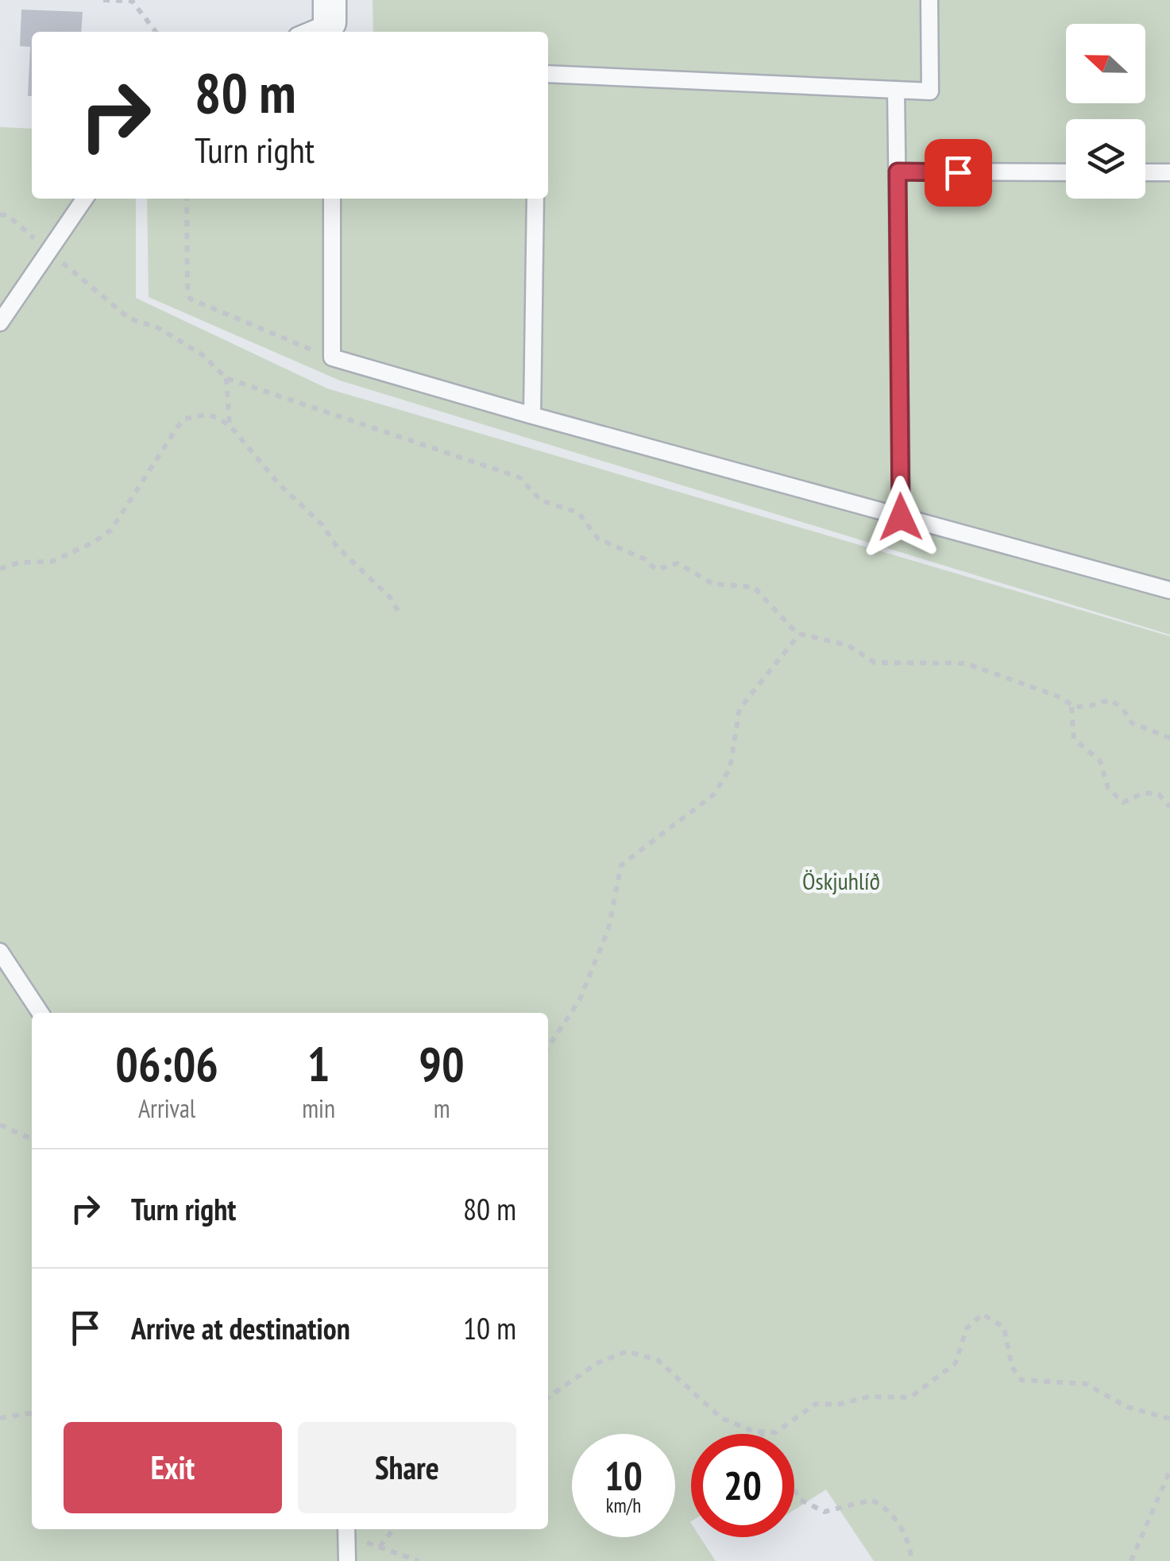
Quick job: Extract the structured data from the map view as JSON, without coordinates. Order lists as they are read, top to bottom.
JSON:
{
  "parks": ["Öskjuhlíð"],
  "north": "left",
  "page": {
    "turn": ["80 m", "Turn right"],
    "eta": [
      "06:06",
      "Arrival",
      "1",
      "min",
      "90",
      "m"
    ],
    "list": [
      {
        "name": "Turn right",
        "value": "80 m"
      },
      {
        "name": "Arrive at destination",
        "value": "10 m"
      }
    ],
    "buttons": ["Exit", "Share"],
    "speed": "10 km/h",
    "limit": "20"
  }
}
